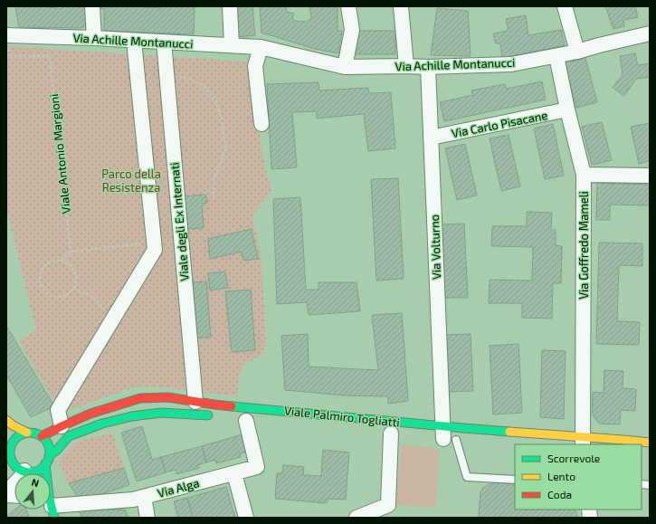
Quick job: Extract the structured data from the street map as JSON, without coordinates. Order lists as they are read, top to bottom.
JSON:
{
  "streets": {
    "street": [
      "Via Achille Montanucci",
      "Via Carlo Pisacane",
      "Viale degli Ex Internati",
      "Via Goffredo Mameli",
      "Via Volturno",
      "Viale Palmiro Togliatti",
      "Via Alga"
    ],
    "path": ["Viale Antonio Margioni"]
  },
  "crossings": [
    ["Via Achille Montanucci", "Viale Antonio Margioni"],
    ["Via Achille Montanucci", "Viale degli Ex Internati"],
    ["Via Achille Montanucci", "Via Goffredo Mameli"],
    ["Via Achille Montanucci", "Via Volturno"],
    ["Via Carlo Pisacane", "Via Goffredo Mameli"],
    ["Via Carlo Pisacane", "Via Volturno"],
    ["Viale degli Ex Internati", "Viale Palmiro Togliatti"],
    ["Via Goffredo Mameli", "Viale Palmiro Togliatti"],
    ["Via Volturno", "Viale Palmiro Togliatti"]
  ],
  "parks": ["Parco della Resistenza"],
  "legend": ["Scorrevole", "Lento", "Coda"],
  "north": "top"
}
